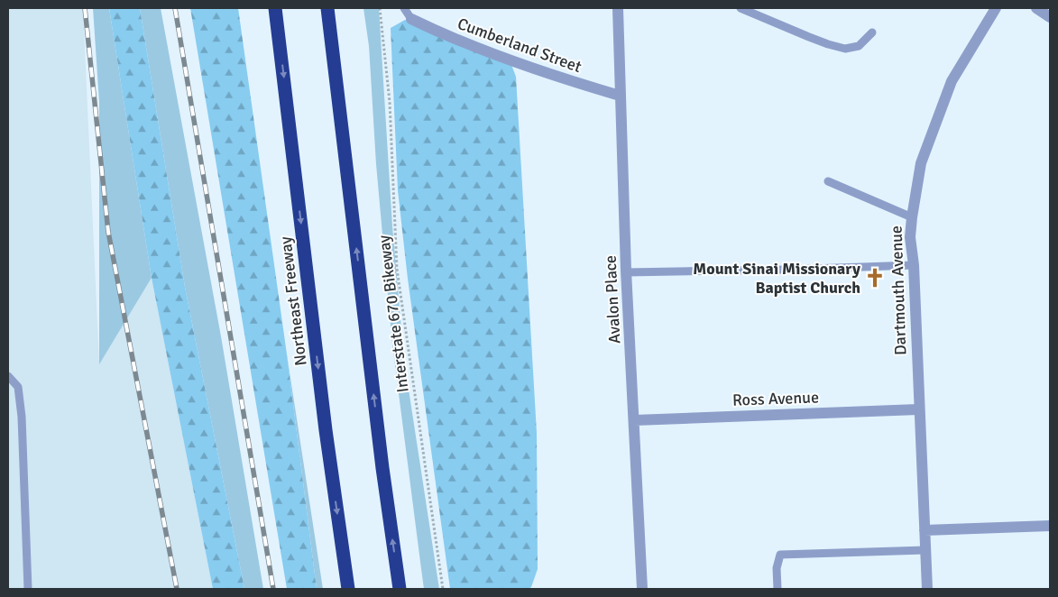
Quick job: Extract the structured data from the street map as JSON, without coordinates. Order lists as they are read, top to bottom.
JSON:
{
  "streets": {
    "highway": ["Northeast Freeway"],
    "street": [
      "Cumberland Street",
      "Dartmouth Avenue",
      "Avalon Place",
      "Ross Avenue"
    ],
    "path": ["Interstate 670 Bikeway"]
  },
  "crossings": [
    ["Cumberland Street", "Avalon Place"],
    ["Dartmouth Avenue", "Ross Avenue"],
    ["Avalon Place", "Ross Avenue"]
  ],
  "places": {
    "church": ["Mount Sinai Missionary Baptist Church"]
  }
}
